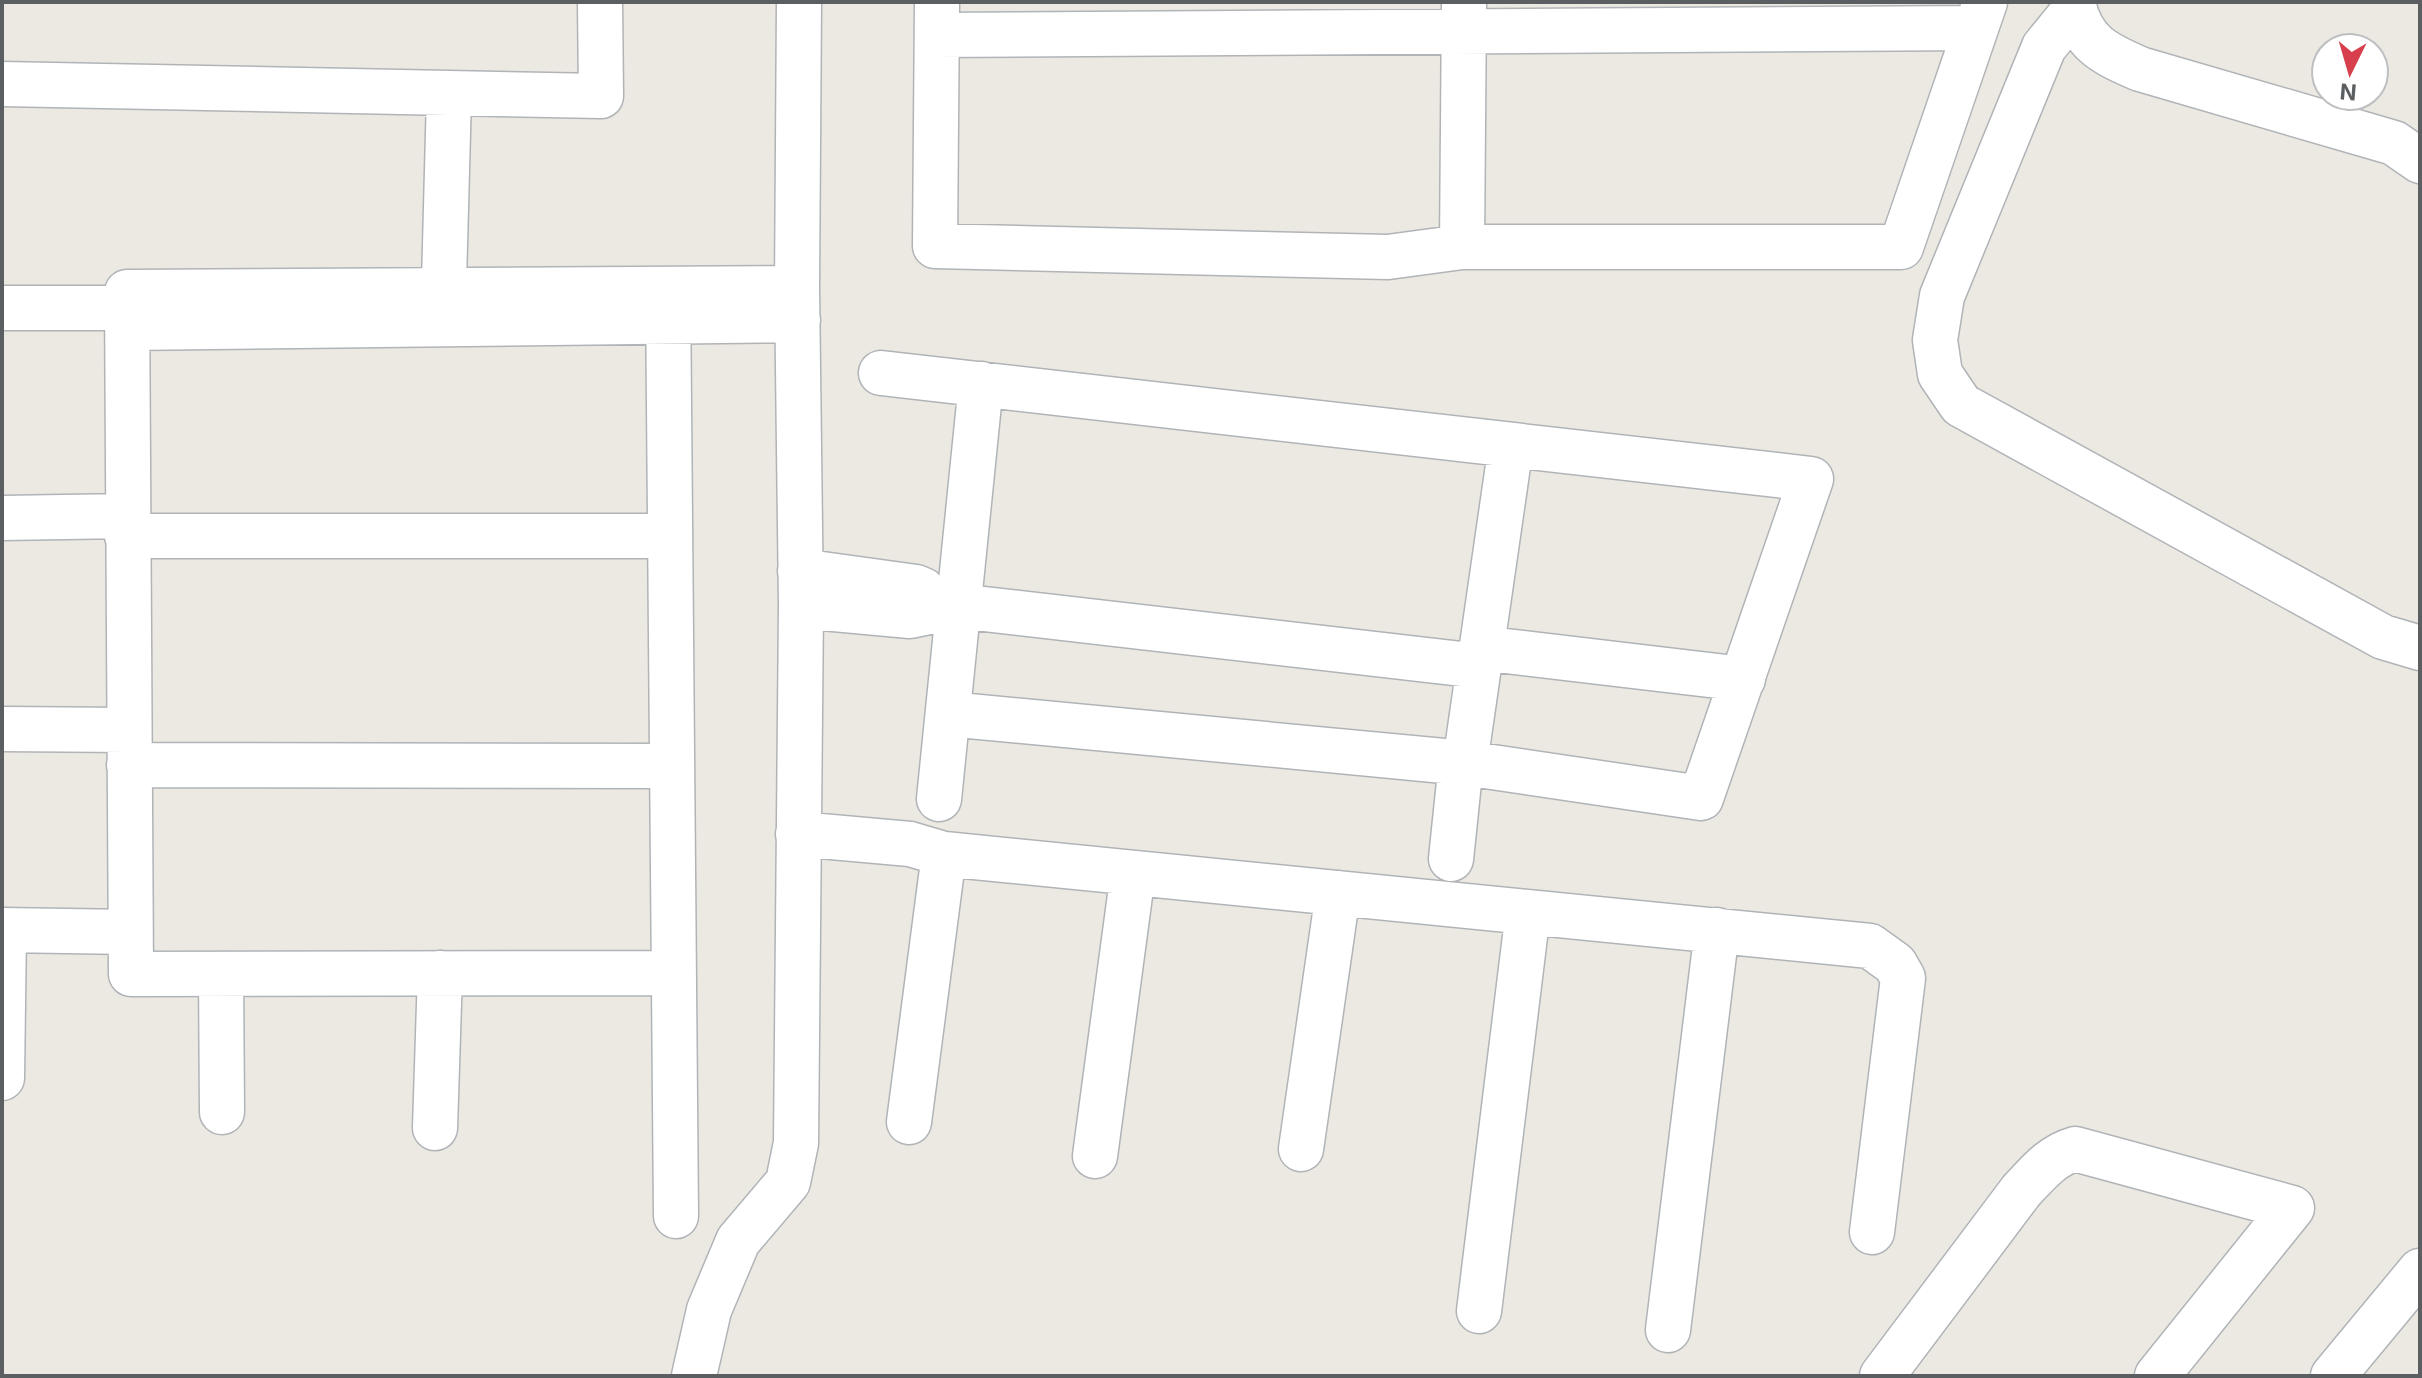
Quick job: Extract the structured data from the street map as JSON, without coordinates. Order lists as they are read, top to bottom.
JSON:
{
  "north": "bottom"
}
